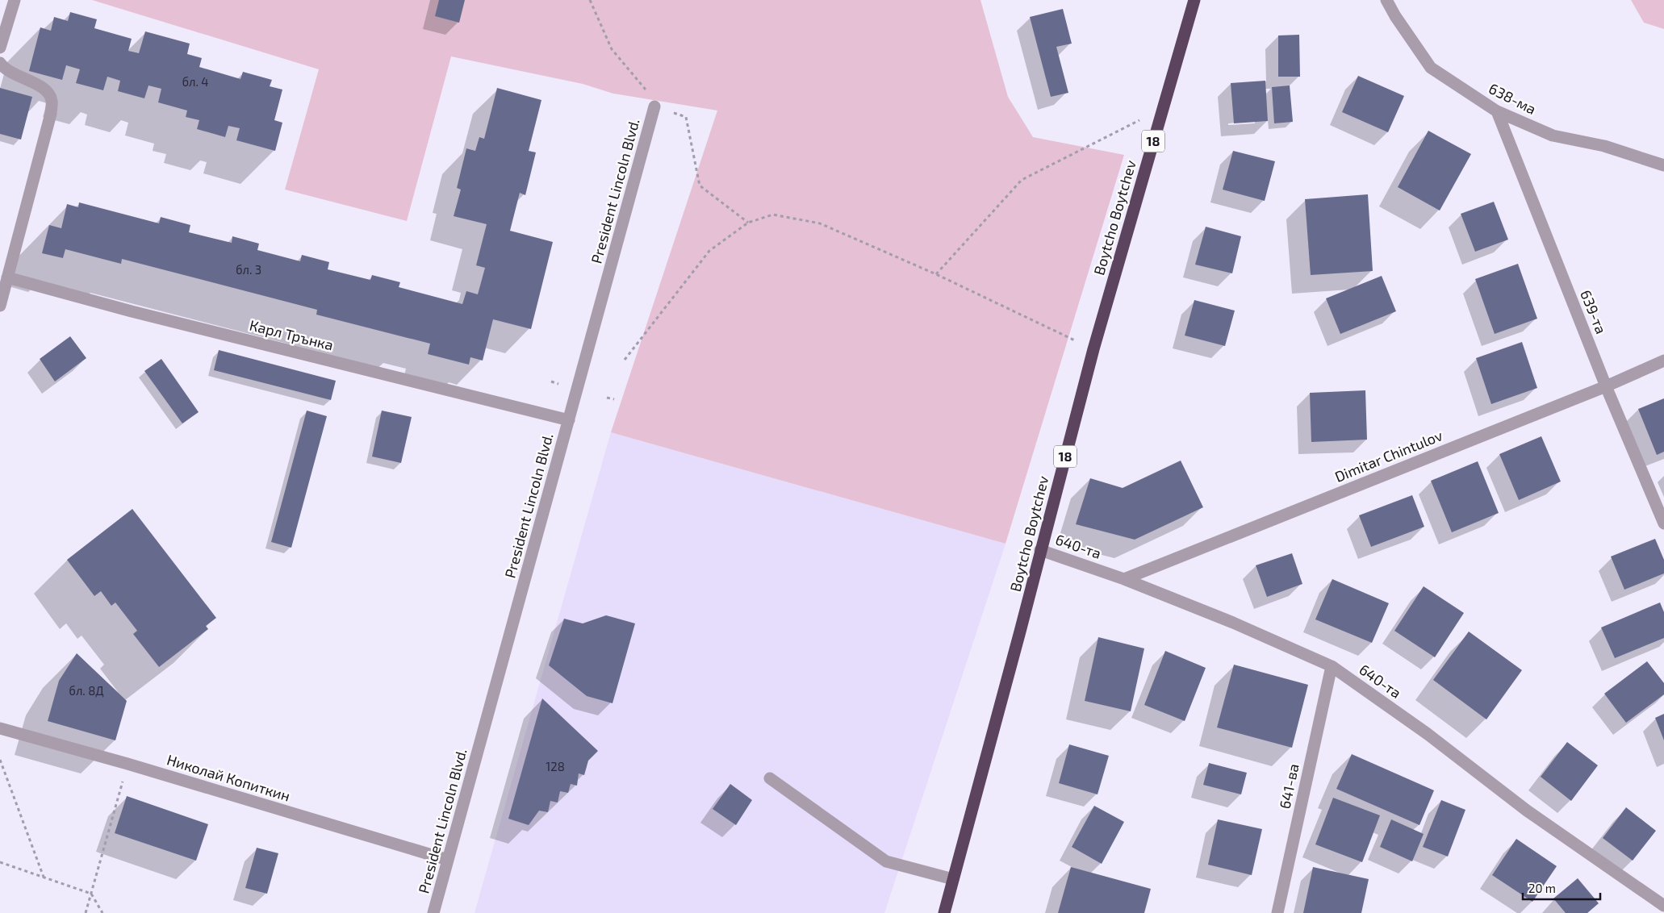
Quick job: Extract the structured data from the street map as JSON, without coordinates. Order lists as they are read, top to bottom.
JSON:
{
  "streets": {
    "highway": ["18", "Boytcho Boytchev"],
    "street": [
      "638-ма",
      "President Lincoln Blvd.",
      "639-та",
      "Карл Трънка",
      "Dimitar Chintulov",
      "640-та",
      "Николай Копиткин",
      "641-ва"
    ]
  },
  "crossings": [
    ["638-ма", "639-та"],
    ["President Lincoln Blvd.", "Карл Трънка"],
    ["President Lincoln Blvd.", "Николай Копиткин"],
    ["Boytcho Boytchev", "640-та"],
    ["639-та", "Dimitar Chintulov"],
    ["Dimitar Chintulov", "640-та"],
    ["640-та", "641-ва"]
  ],
  "house_numbers": [
    "бл. 4",
    "бл. 3",
    "бл. 8Д",
    "128"
  ],
  "scale_bar": "20 m"
}
